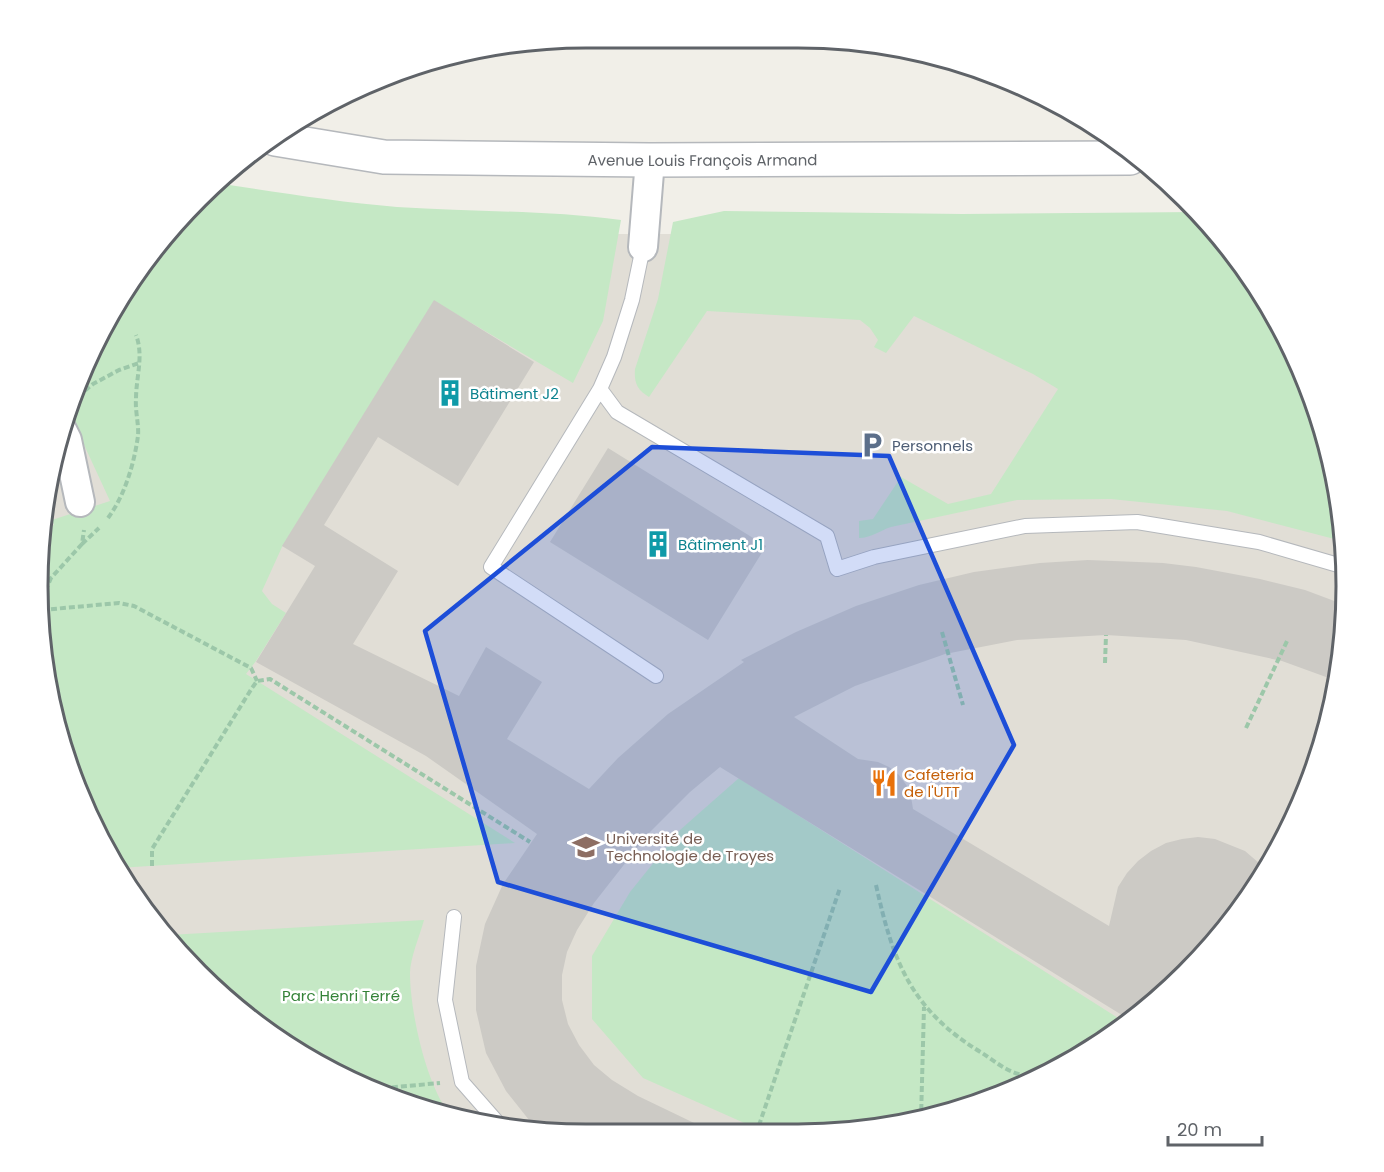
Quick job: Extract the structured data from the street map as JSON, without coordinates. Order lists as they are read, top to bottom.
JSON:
{
  "streets": {
    "street": ["Avenue Louis François Armand"]
  },
  "parks": ["Parc Henri Terré"],
  "places": {
    "building": ["Bâtiment J2", "Bâtiment J1"],
    "parking": ["Personnels"],
    "restaurant": ["Cafeteria de l'UTT"],
    "school or university": ["Université de Technologie de Troyes"]
  },
  "scale_bar": "20 m"
}
